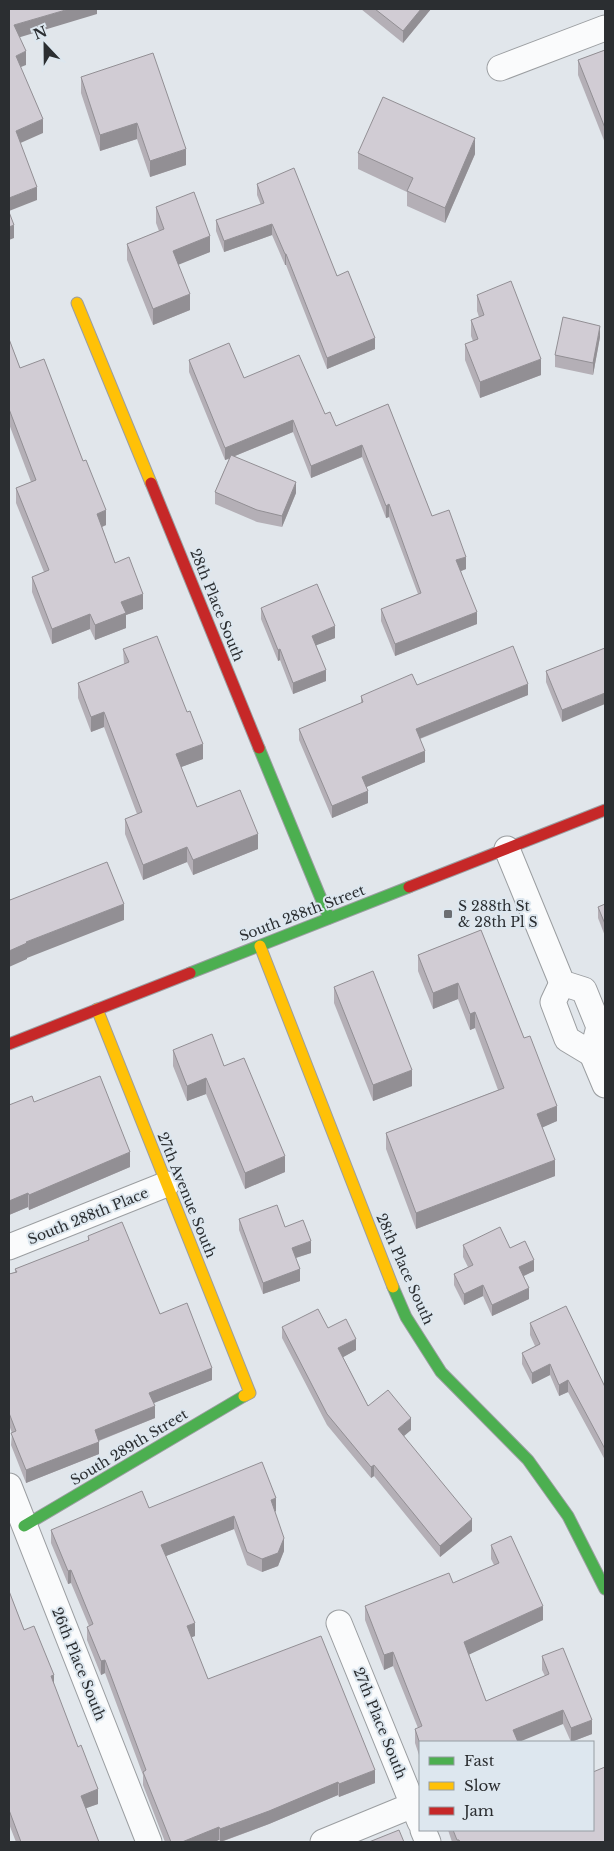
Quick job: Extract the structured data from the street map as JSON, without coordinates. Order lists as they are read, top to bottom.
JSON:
{
  "streets": {
    "street": [
      "28th Place South",
      "South 288th Street",
      "27th Avenue South",
      "South 288th Place",
      "South 289th Street",
      "26th Place South",
      "27th Place South"
    ]
  },
  "crossings": [
    ["28th Place South", "South 288th Street"],
    ["South 288th Street", "27th Avenue South"],
    ["27th Avenue South", "South 288th Place"],
    ["27th Avenue South", "South 289th Street"],
    ["South 289th Street", "26th Place South"]
  ],
  "places": {
    "transit": ["S 288th St & 28th Pl S"]
  },
  "legend": ["Fast", "Slow", "Jam"],
  "north": "top"
}
